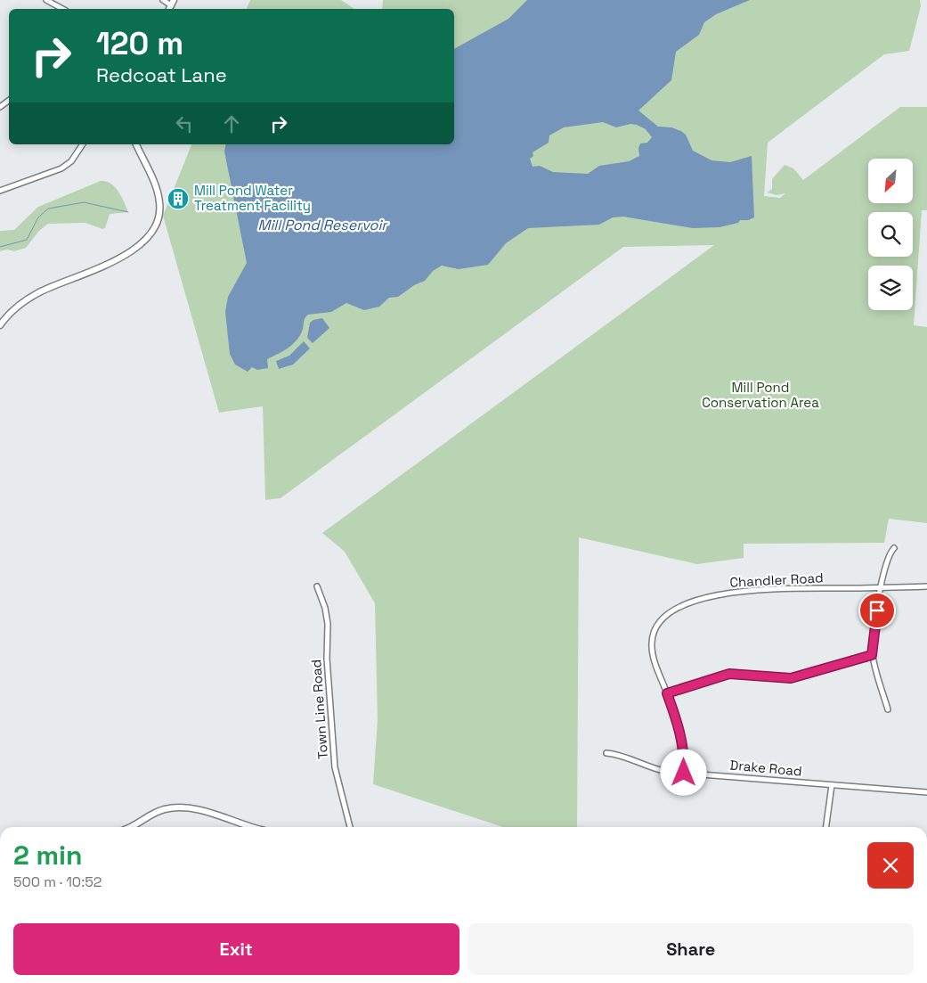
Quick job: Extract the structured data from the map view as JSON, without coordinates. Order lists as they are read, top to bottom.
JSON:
{
  "streets": {
    "street": ["Chandler Road", "Town Line Road", "Drake Road"]
  },
  "crossings": [
    ["Chandler Road", "Drake Road"]
  ],
  "water": ["Mill Pond Reservoir"],
  "parks": ["Mill Pond Conservation Area"],
  "places": {
    "building": ["Mill Pond Water Treatment Facility"]
  },
  "north": "bottom left",
  "page": {
    "turn": ["120 m", "Redcoat Lane"],
    "heading": ["2 min", "500 m · 10:52"],
    "buttons": ["Exit", "Share"]
  }
}
